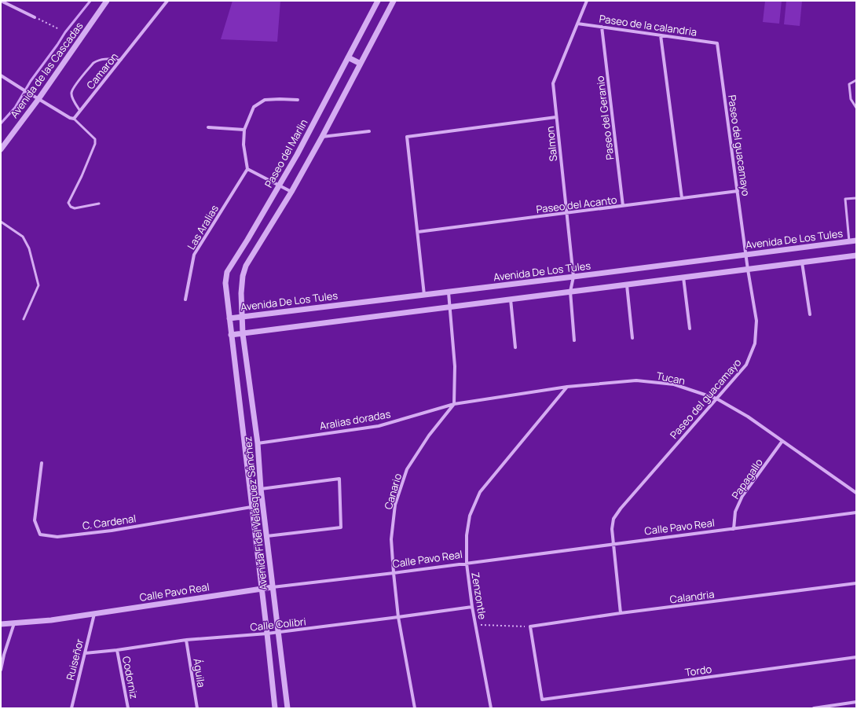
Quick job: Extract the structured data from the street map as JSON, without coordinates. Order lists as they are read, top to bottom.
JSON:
{
  "streets": {
    "street": [
      "Paseo de la calandria",
      "Avenida de las Cascadas",
      "Camaron",
      "Paseo del Geranio",
      "Salmon",
      "Paseo del guacamayo",
      "Paseo del Marlin",
      "Paseo del Acanto",
      "Las Aralias",
      "Avenida De Los Tules",
      "Tucan",
      "Aralias doradas",
      "Papagallo",
      "Canario",
      "Avenida Fidel Velásquez Sánchez",
      "C. Cardenal",
      "Calle Pavo Real",
      "Zenzontle",
      "Calandria",
      "Calle Colibri",
      "Ruiseñor",
      "Tordo",
      "Águila",
      "Codorniz"
    ]
  },
  "crossings": [
    ["Paseo de la calandria", "Paseo del Geranio"],
    ["Paseo de la calandria", "Salmon"],
    ["Paseo de la calandria", "Paseo del guacamayo"],
    ["Paseo del Geranio", "Paseo del Acanto"],
    ["Salmon", "Paseo del Acanto"],
    ["Salmon", "Avenida De Los Tules"],
    ["Paseo del guacamayo", "Paseo del Acanto"],
    ["Paseo del guacamayo", "Avenida De Los Tules"],
    ["Paseo del guacamayo", "Tucan"],
    ["Paseo del guacamayo", "Calle Pavo Real"],
    ["Paseo del guacamayo", "Calandria"],
    ["Paseo del Marlin", "Avenida De Los Tules"],
    ["Paseo del Marlin", "Avenida Fidel Velásquez Sánchez"],
    ["Avenida De Los Tules", "Avenida Fidel Velásquez Sánchez"],
    ["Tucan", "Aralias doradas"],
    ["Tucan", "Papagallo"],
    ["Tucan", "Canario"],
    ["Tucan", "Zenzontle"],
    ["Aralias doradas", "Canario"],
    ["Aralias doradas", "Avenida Fidel Velásquez Sánchez"],
    ["Papagallo", "Calle Pavo Real"],
    ["Canario", "Calle Pavo Real"],
    ["Canario", "Calle Colibri"],
    ["Avenida Fidel Velásquez Sánchez", "C. Cardenal"],
    ["Avenida Fidel Velásquez Sánchez", "Calle Pavo Real"],
    ["Avenida Fidel Velásquez Sánchez", "Calle Colibri"],
    ["Calle Pavo Real", "Zenzontle"],
    ["Calle Pavo Real", "Ruiseñor"],
    ["Zenzontle", "Calle Colibri"],
    ["Calandria", "Tordo"],
    ["Calle Colibri", "Ruiseñor"],
    ["Calle Colibri", "Águila"],
    ["Calle Colibri", "Codorniz"]
  ]
}
